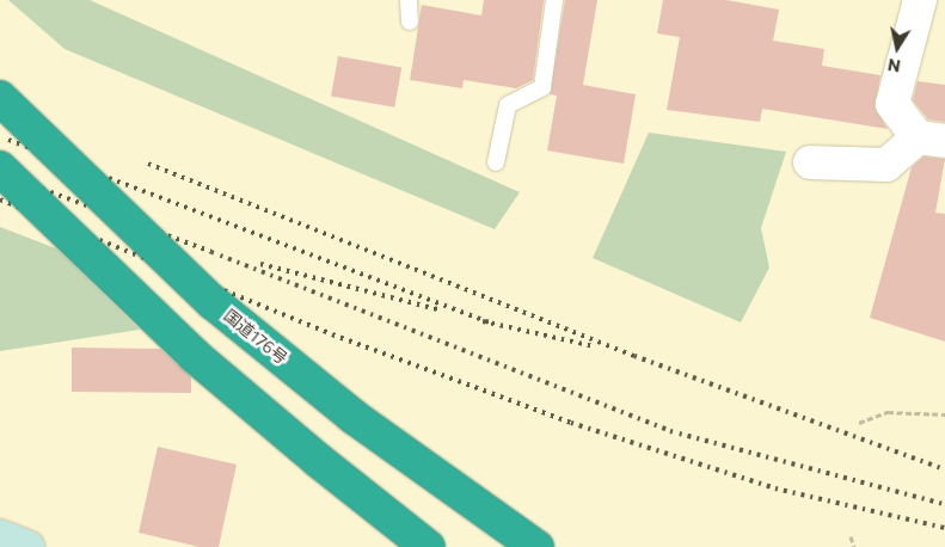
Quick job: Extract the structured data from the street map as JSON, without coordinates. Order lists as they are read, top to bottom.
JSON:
{
  "streets": {
    "highway": ["国道176号"]
  },
  "north": "bottom"
}
